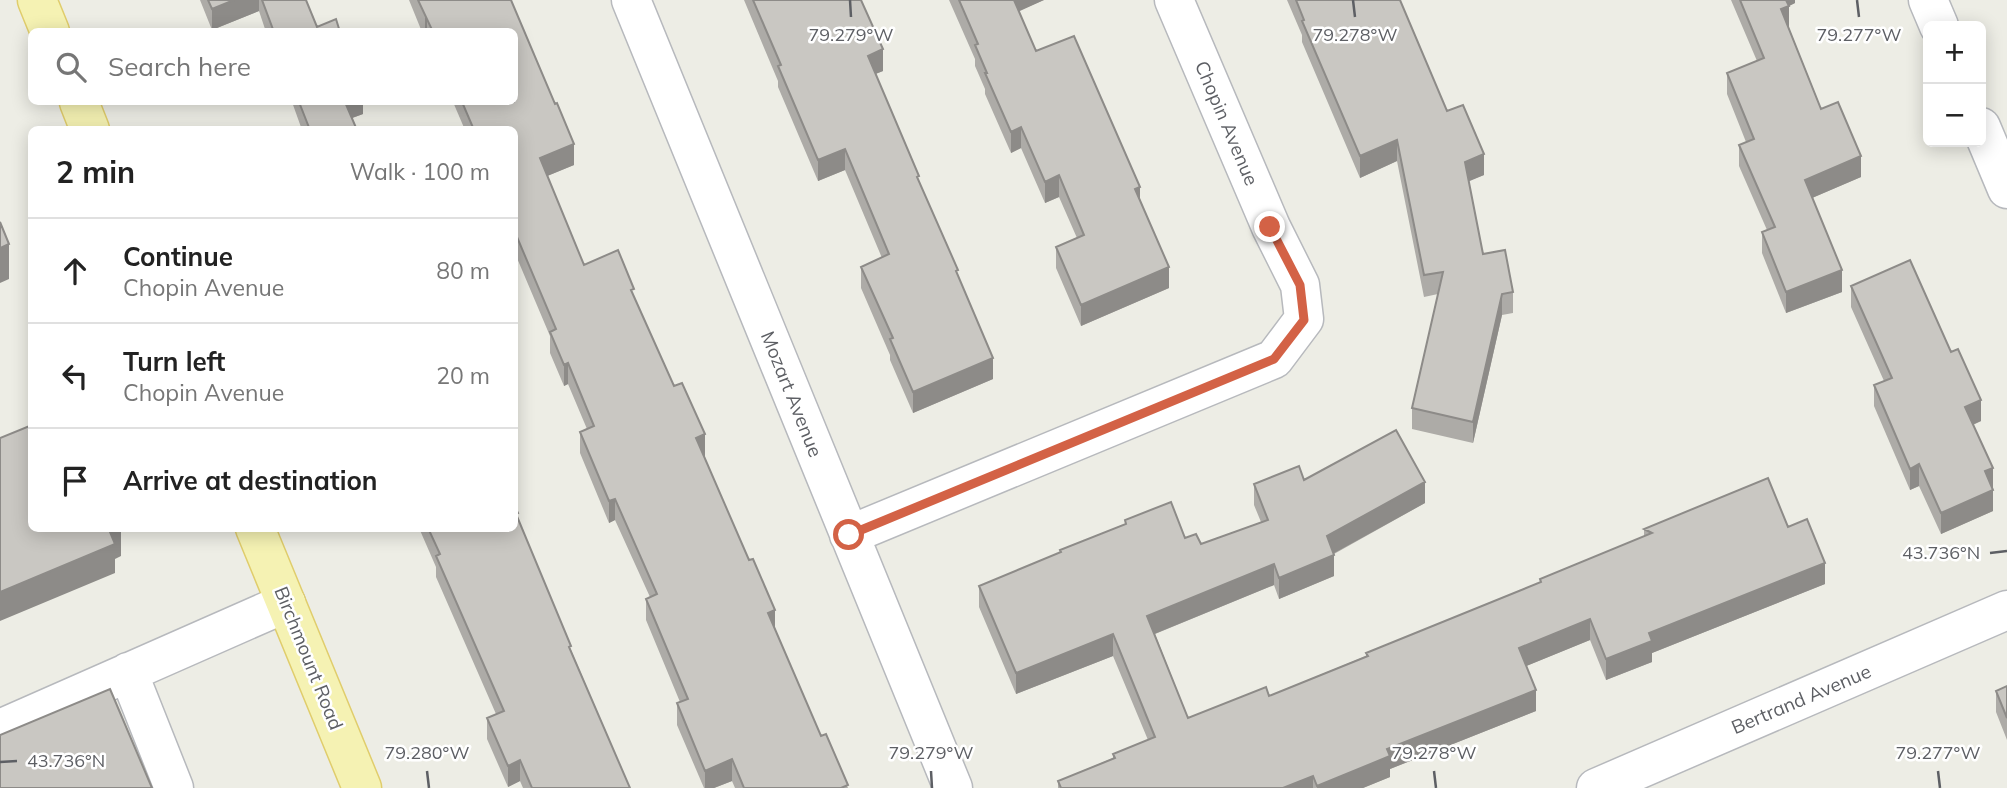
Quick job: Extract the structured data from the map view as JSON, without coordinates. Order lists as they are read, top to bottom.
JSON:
{
  "streets": {
    "main road": ["Birchmount Road"],
    "street": ["Chopin Avenue", "Mozart Avenue", "Bertrand Avenue"]
  },
  "crossings": [
    ["Chopin Avenue", "Mozart Avenue"]
  ],
  "page": {
    "map_buttons": ["+", "−"],
    "search": "Search here",
    "heading": ["2 min", "Walk · 100 m"],
    "list": [
      ["Continue", "Chopin Avenue", "80 m"],
      ["Turn left", "Chopin Avenue", "20 m"],
      "Arrive at destination"
    ]
  },
  "coordinates": [
    "79.279°W",
    "79.278°W",
    "79.277°W",
    "43.736°N",
    "79.280°W"
  ]
}
